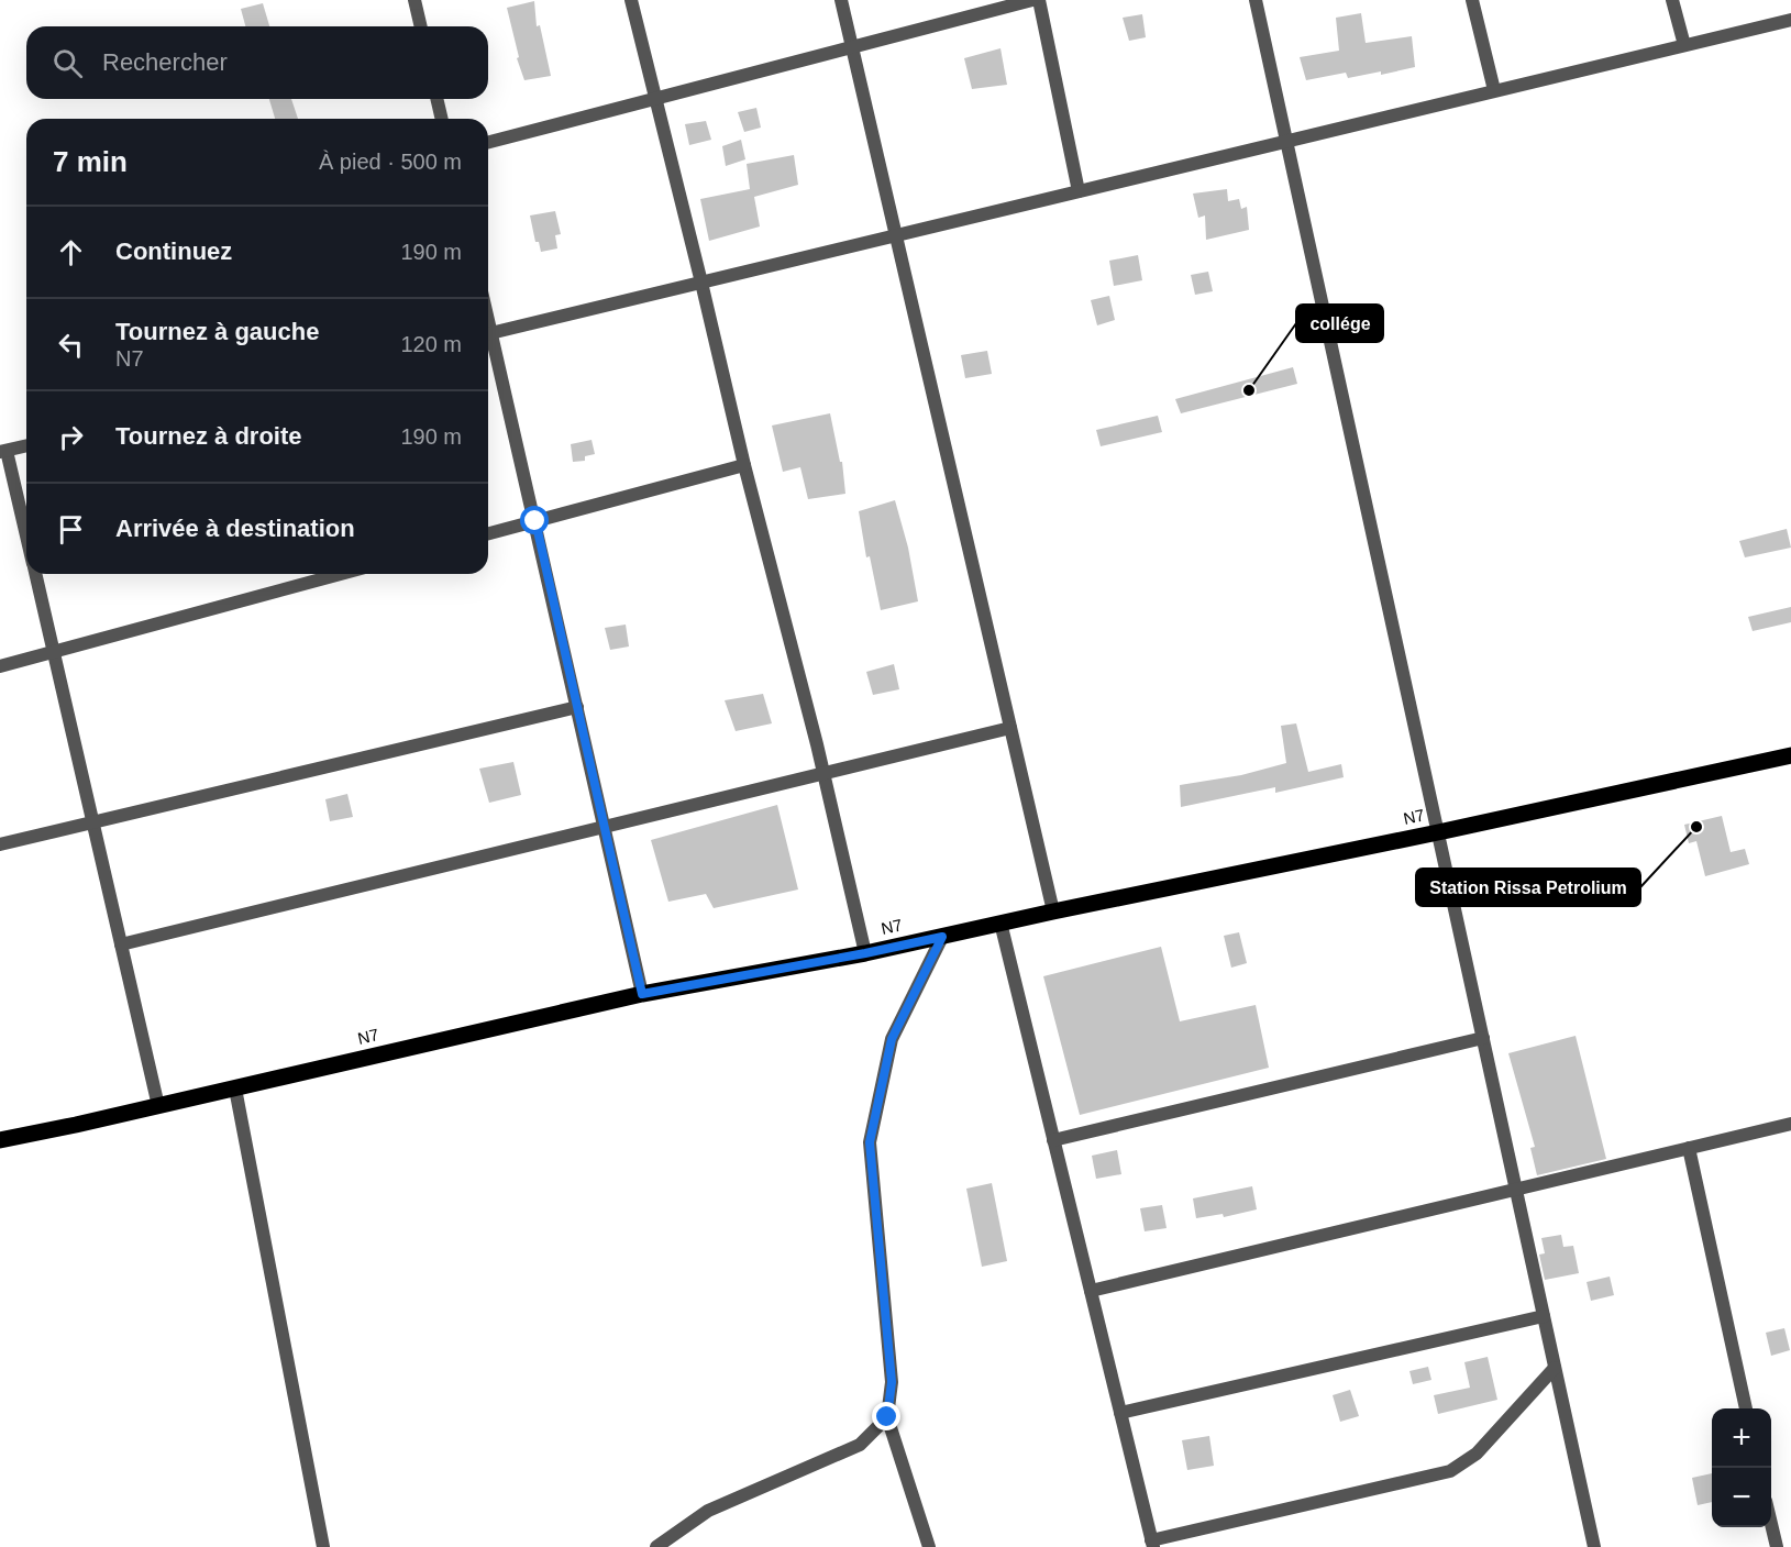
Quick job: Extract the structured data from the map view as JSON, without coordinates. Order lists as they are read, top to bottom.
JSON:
{
  "streets": {
    "main road": ["N7"]
  },
  "places": ["collége", "Station Rissa Petrolium"],
  "page": {
    "search": "Rechercher",
    "heading": ["7 min", "À pied · 500 m"],
    "list": [
      ["Continuez", "190 m"],
      ["Tournez à gauche", "N7", "120 m"],
      ["Tournez à droite", "190 m"],
      "Arrivée à destination"
    ],
    "map_buttons": ["+", "−"]
  }
}
